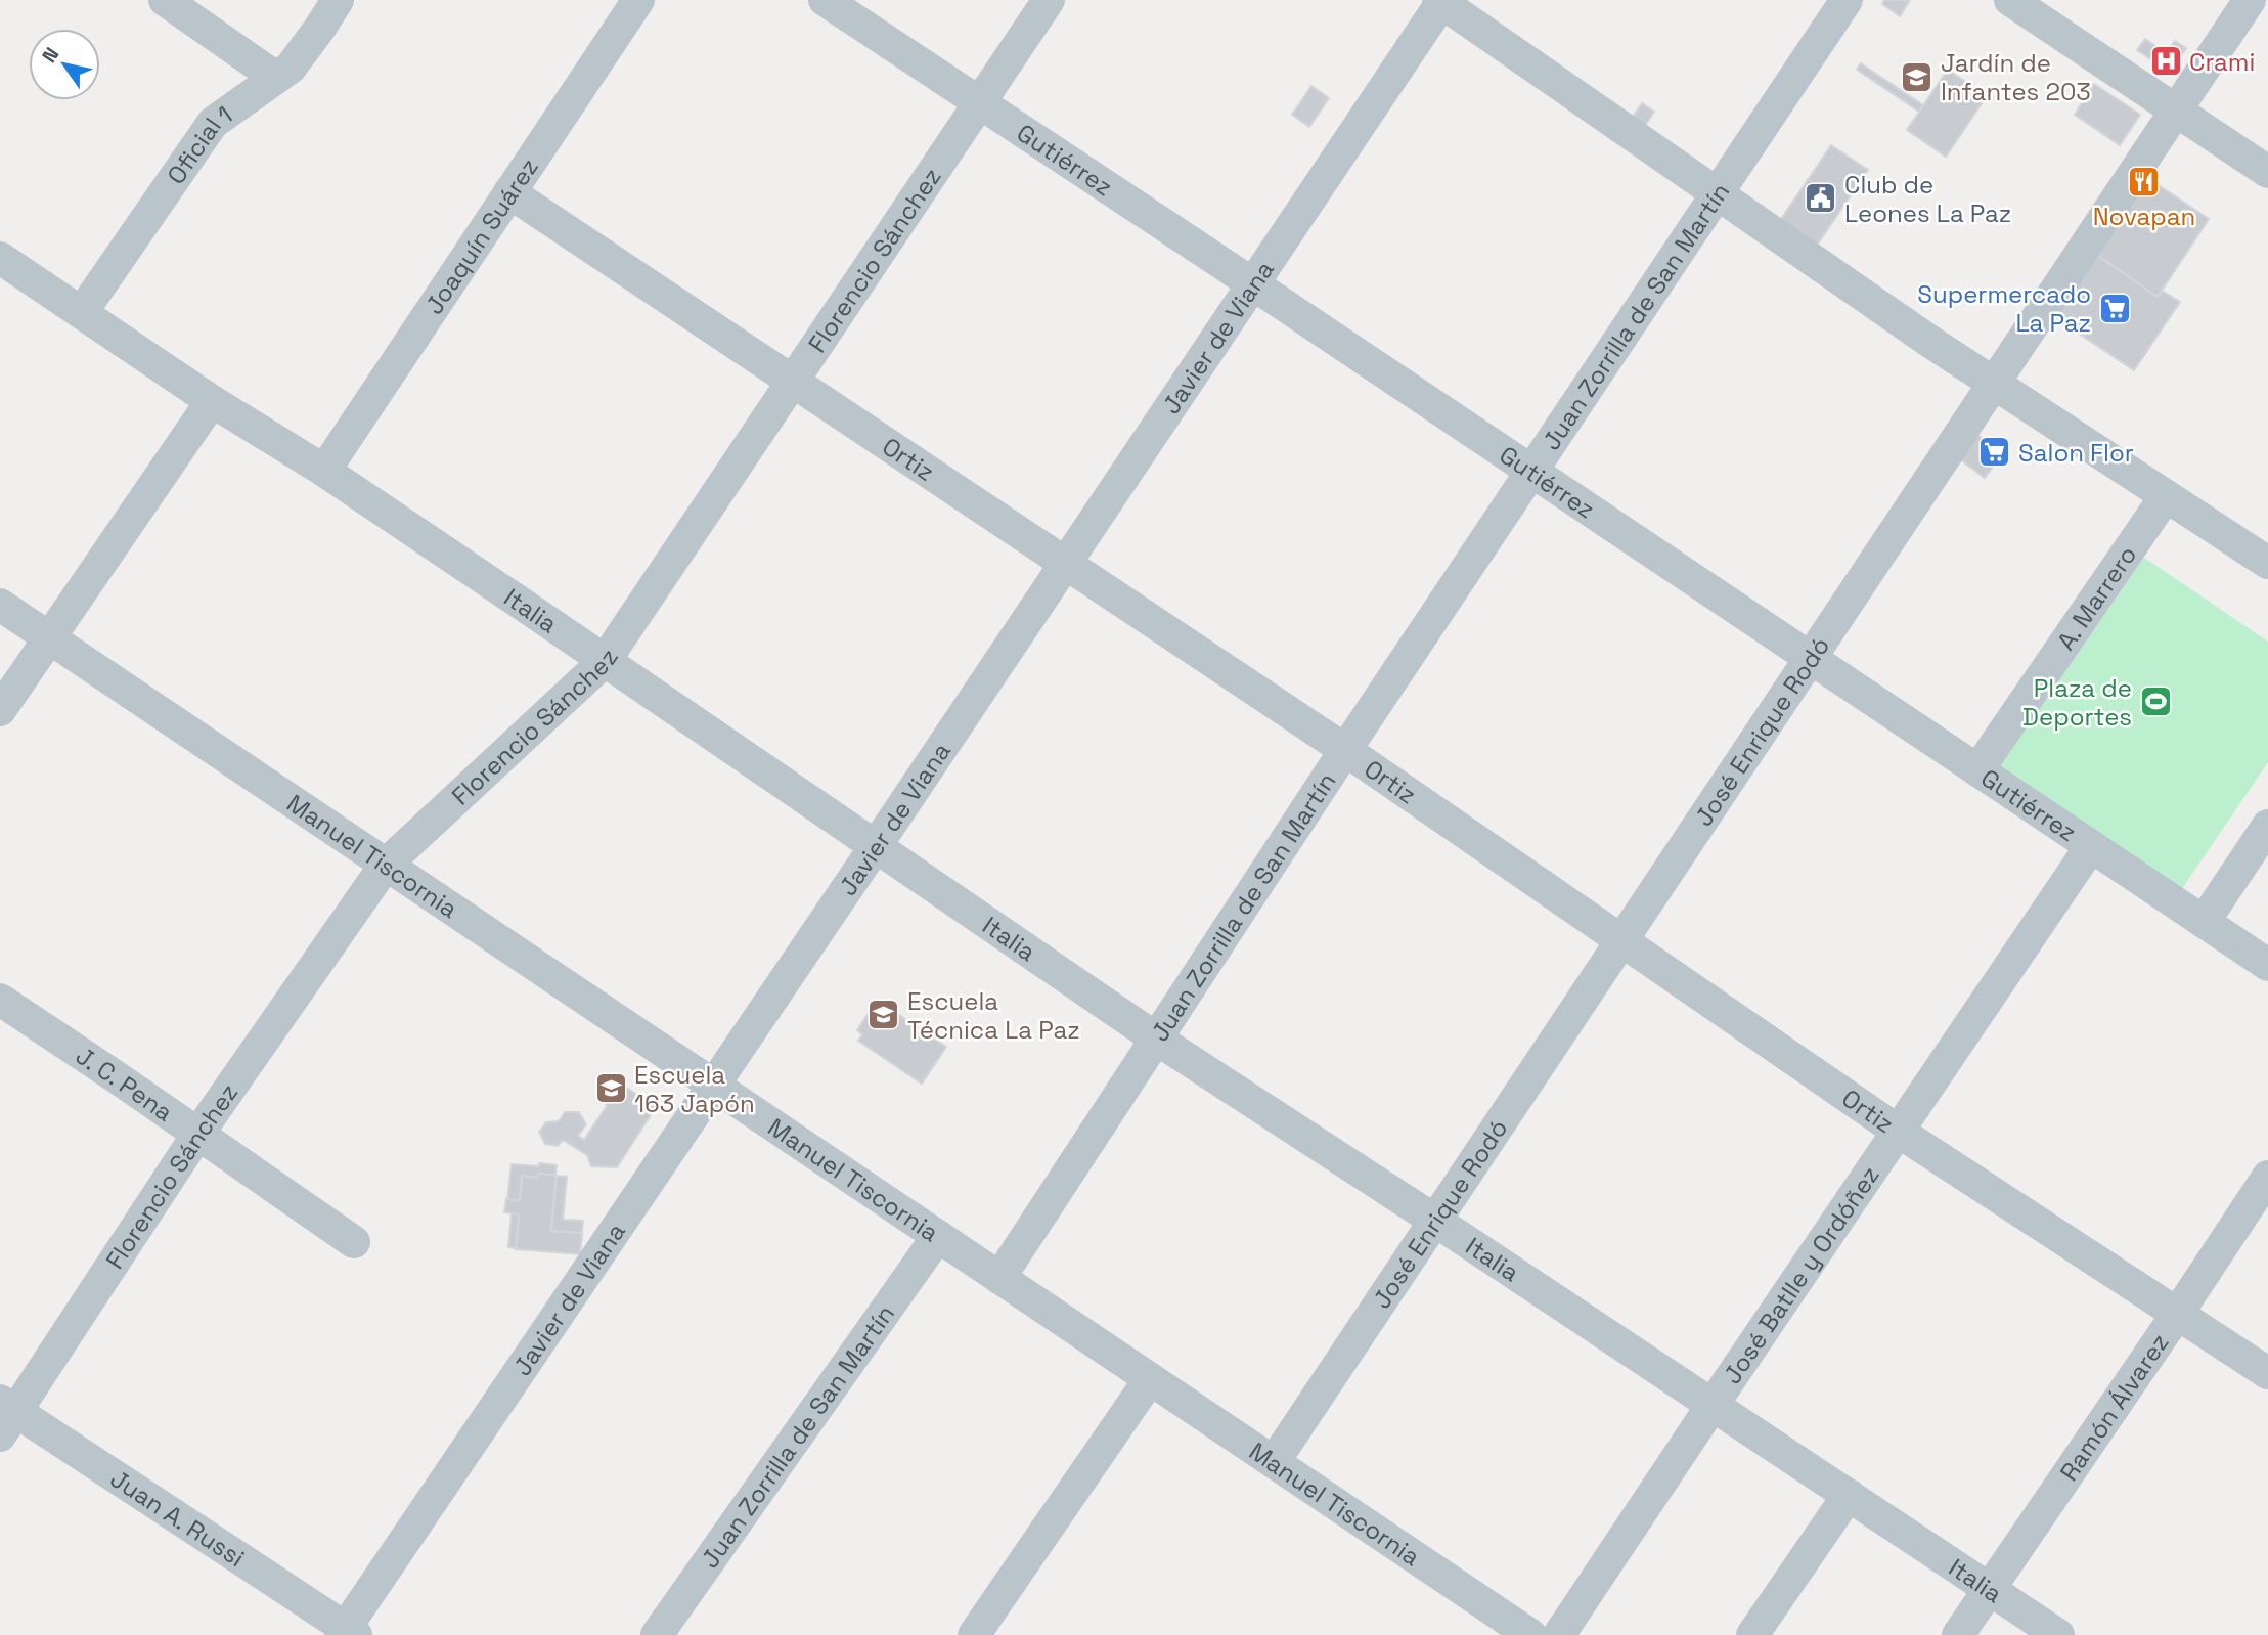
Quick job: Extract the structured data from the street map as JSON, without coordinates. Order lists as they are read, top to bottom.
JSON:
{
  "streets": {
    "street": [
      "Oficial 1",
      "Gutiérrez",
      "Joaquín Suárez",
      "Florencio Sánchez",
      "Juan Zorrilla de San Martín",
      "Javier de Viana",
      "Ortiz",
      "A. Marrero",
      "Italia",
      "José Enrique Rodó",
      "Manuel Tiscornia",
      "J. C. Pena",
      "José Batlle y Ordóñez",
      "Ramón Álvarez",
      "Juan A. Russi"
    ]
  },
  "crossings": [
    ["Oficial 1", "Italia"],
    ["Gutiérrez", "Florencio Sánchez"],
    ["Gutiérrez", "Juan Zorrilla de San Martín"],
    ["Gutiérrez", "Javier de Viana"],
    ["Gutiérrez", "A. Marrero"],
    ["Gutiérrez", "José Enrique Rodó"],
    ["Gutiérrez", "José Batlle y Ordóñez"],
    ["Joaquín Suárez", "Ortiz"],
    ["Joaquín Suárez", "Italia"],
    ["Florencio Sánchez", "Ortiz"],
    ["Florencio Sánchez", "Italia"],
    ["Florencio Sánchez", "Manuel Tiscornia"],
    ["Florencio Sánchez", "J. C. Pena"],
    ["Florencio Sánchez", "Juan A. Russi"],
    ["Juan Zorrilla de San Martín", "Ortiz"],
    ["Juan Zorrilla de San Martín", "Italia"],
    ["Juan Zorrilla de San Martín", "Manuel Tiscornia"],
    ["Javier de Viana", "Ortiz"],
    ["Javier de Viana", "Italia"],
    ["Javier de Viana", "Manuel Tiscornia"],
    ["Javier de Viana", "Juan A. Russi"],
    ["Ortiz", "José Enrique Rodó"],
    ["Ortiz", "José Batlle y Ordóñez"],
    ["Ortiz", "Ramón Álvarez"],
    ["Italia", "José Enrique Rodó"],
    ["Italia", "José Batlle y Ordóñez"],
    ["Italia", "Ramón Álvarez"],
    ["José Enrique Rodó", "Manuel Tiscornia"]
  ],
  "places": {
    "hospital": ["Crami"],
    "school or university": ["Jardín de Infantes 203", "Escuela Técnica La Paz", "Escuela 163 Japón"],
    "restaurant": ["Novapan"],
    "public building": ["Club de Leones La Paz"],
    "supermarket": ["Supermercado La Paz", "Salon Flor"],
    "sports": ["Plaza de Deportes"]
  },
  "north": "top left"
}
